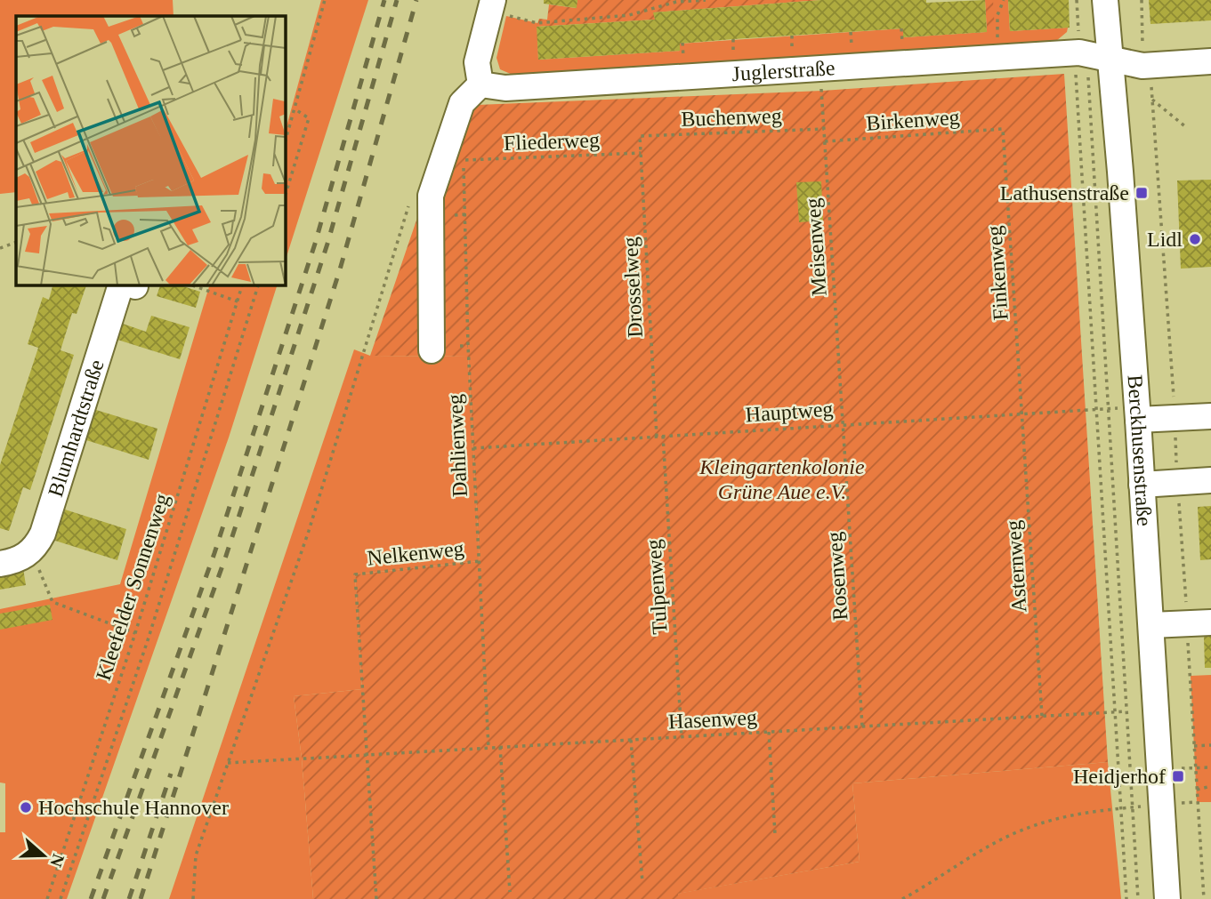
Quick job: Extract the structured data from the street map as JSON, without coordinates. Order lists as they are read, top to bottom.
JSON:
{
  "streets": {
    "street": ["Juglerstraße", "Blumhardtstraße", "Berckhusenstraße"],
    "path": [
      "Buchenweg",
      "Birkenweg",
      "Fliederweg",
      "Meisenweg",
      "Finkenweg",
      "Drosselweg",
      "Hauptweg",
      "Dahlienweg",
      "Nelkenweg",
      "Asternweg",
      "Rosenweg",
      "Kleefelder Sonnenweg",
      "Tulpenweg",
      "Hasenweg"
    ]
  },
  "crossings": [
    ["Juglerstraße", "Meisenweg"],
    ["Juglerstraße", "Berckhusenstraße"],
    ["Buchenweg", "Meisenweg"],
    ["Buchenweg", "Drosselweg"],
    ["Birkenweg", "Meisenweg"],
    ["Birkenweg", "Finkenweg"],
    ["Fliederweg", "Drosselweg"],
    ["Fliederweg", "Dahlienweg"],
    ["Meisenweg", "Hauptweg"],
    ["Meisenweg", "Rosenweg"],
    ["Finkenweg", "Hauptweg"],
    ["Finkenweg", "Asternweg"],
    ["Drosselweg", "Hauptweg"],
    ["Hauptweg", "Dahlienweg"],
    ["Hauptweg", "Asternweg"],
    ["Hauptweg", "Rosenweg"],
    ["Hauptweg", "Tulpenweg"],
    ["Dahlienweg", "Nelkenweg"],
    ["Dahlienweg", "Hasenweg"],
    ["Nelkenweg", "Hasenweg"],
    ["Asternweg", "Hasenweg"],
    ["Rosenweg", "Hasenweg"],
    ["Tulpenweg", "Hasenweg"]
  ],
  "parks": ["Kleingartenkolonie Grüne Aue e.V."],
  "places": {
    "transit": ["Lathusenstraße", "Heidjerhof"],
    "other": ["Lidl", "Hochschule Hannover"]
  },
  "north": "right"
}
